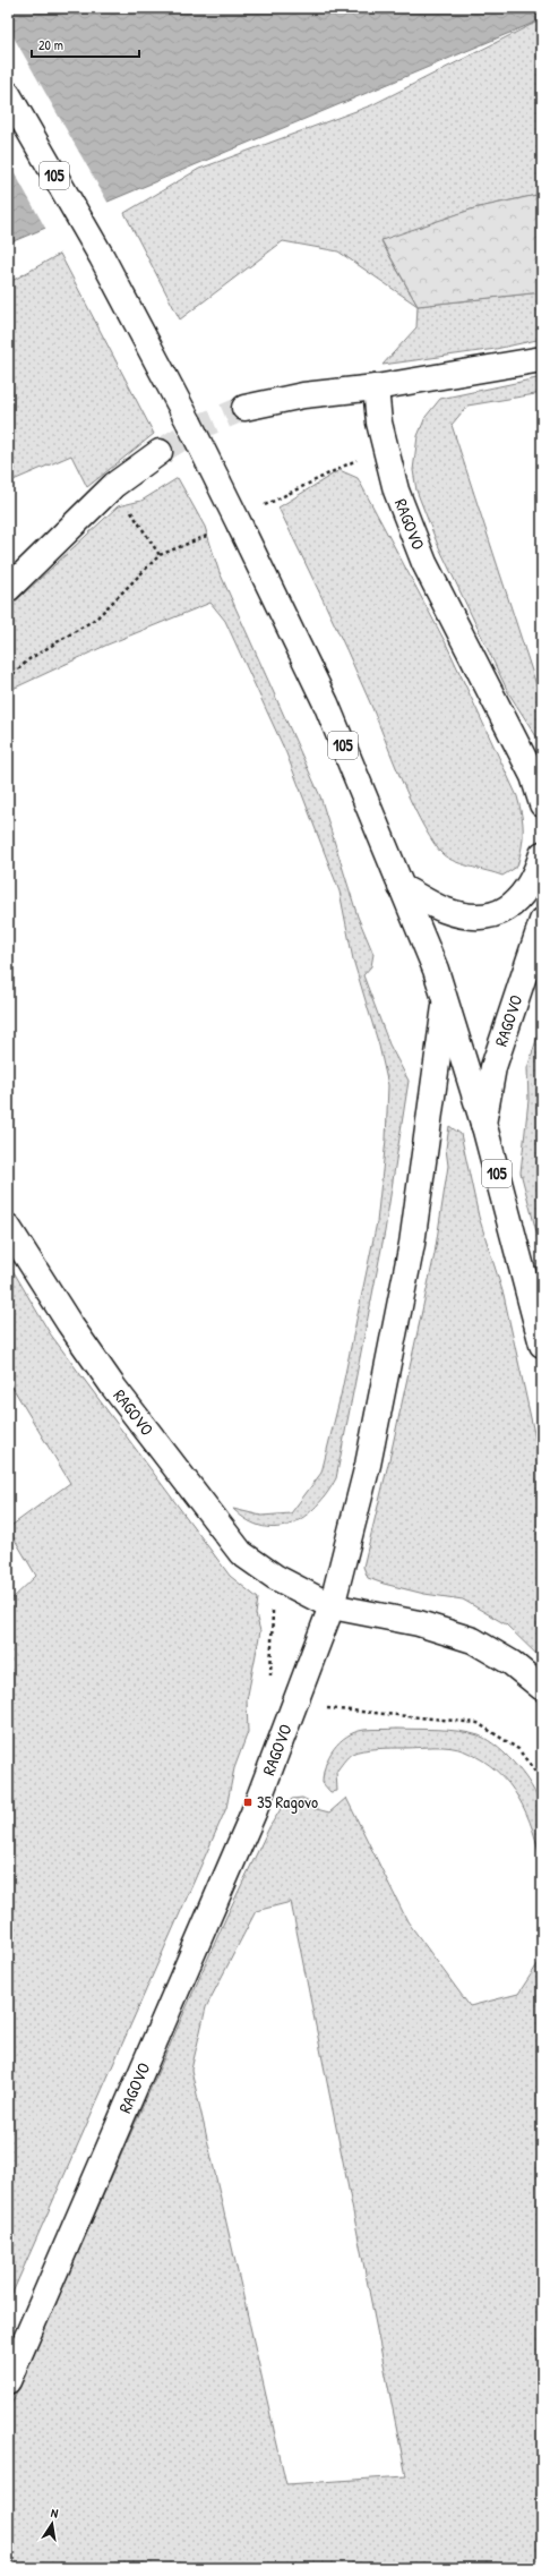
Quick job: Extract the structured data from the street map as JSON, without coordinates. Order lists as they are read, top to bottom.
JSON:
{
  "streets": {
    "street": ["105", "RAGOVO"]
  },
  "crossings": [
    ["105", "RAGOVO"]
  ],
  "places": {
    "transit": ["35 Ragovo"]
  },
  "scale_bar": "20 m",
  "north": "top"
}
